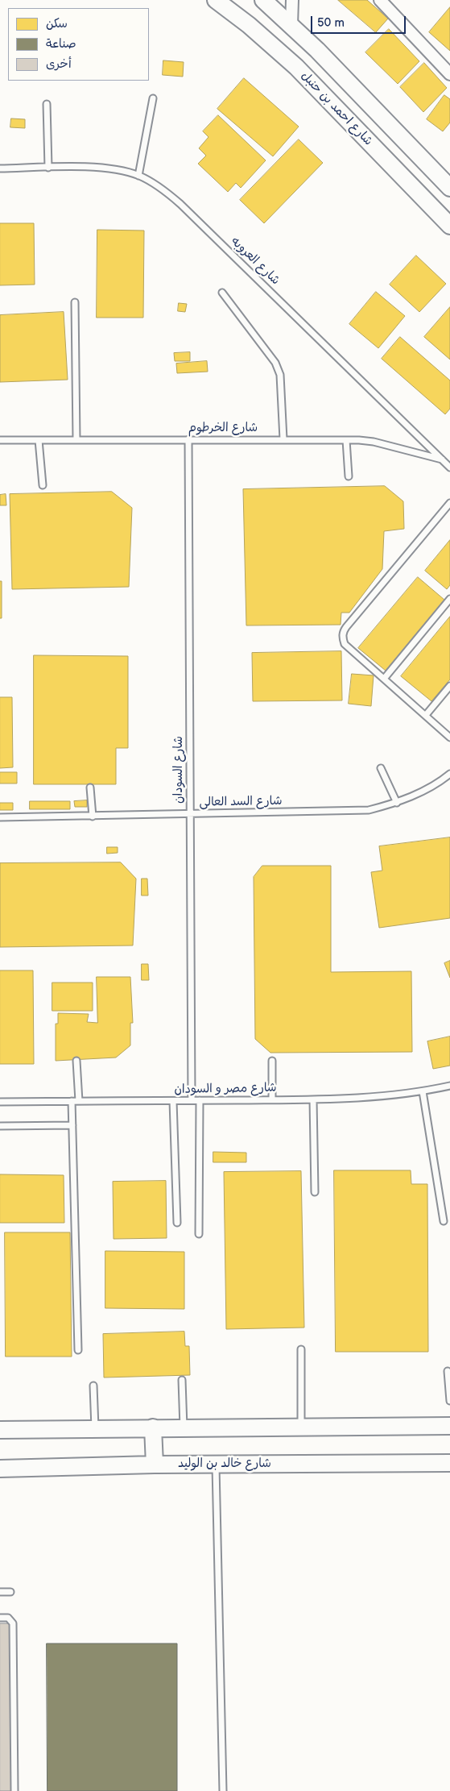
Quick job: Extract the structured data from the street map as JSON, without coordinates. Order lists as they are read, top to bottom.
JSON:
{
  "streets": {
    "main road": ["شارع احمد بن حنبل", "شارع خالد بن الوليد"],
    "lane": [
      "شارع العروبه",
      "شارع الخرطوم",
      "شارع السودان",
      "شارع السد العالى",
      "شارع مصر و السودان"
    ]
  },
  "crossings": [
    ["شارع العروبه", "شارع الخرطوم"],
    ["شارع الخرطوم", "شارع السودان"],
    ["شارع السودان", "شارع السد العالى"],
    ["شارع السودان", "شارع مصر و السودان"]
  ],
  "legend": ["سكن", "صناعة", "أخرى"],
  "scale_bar": "50 m"
}
